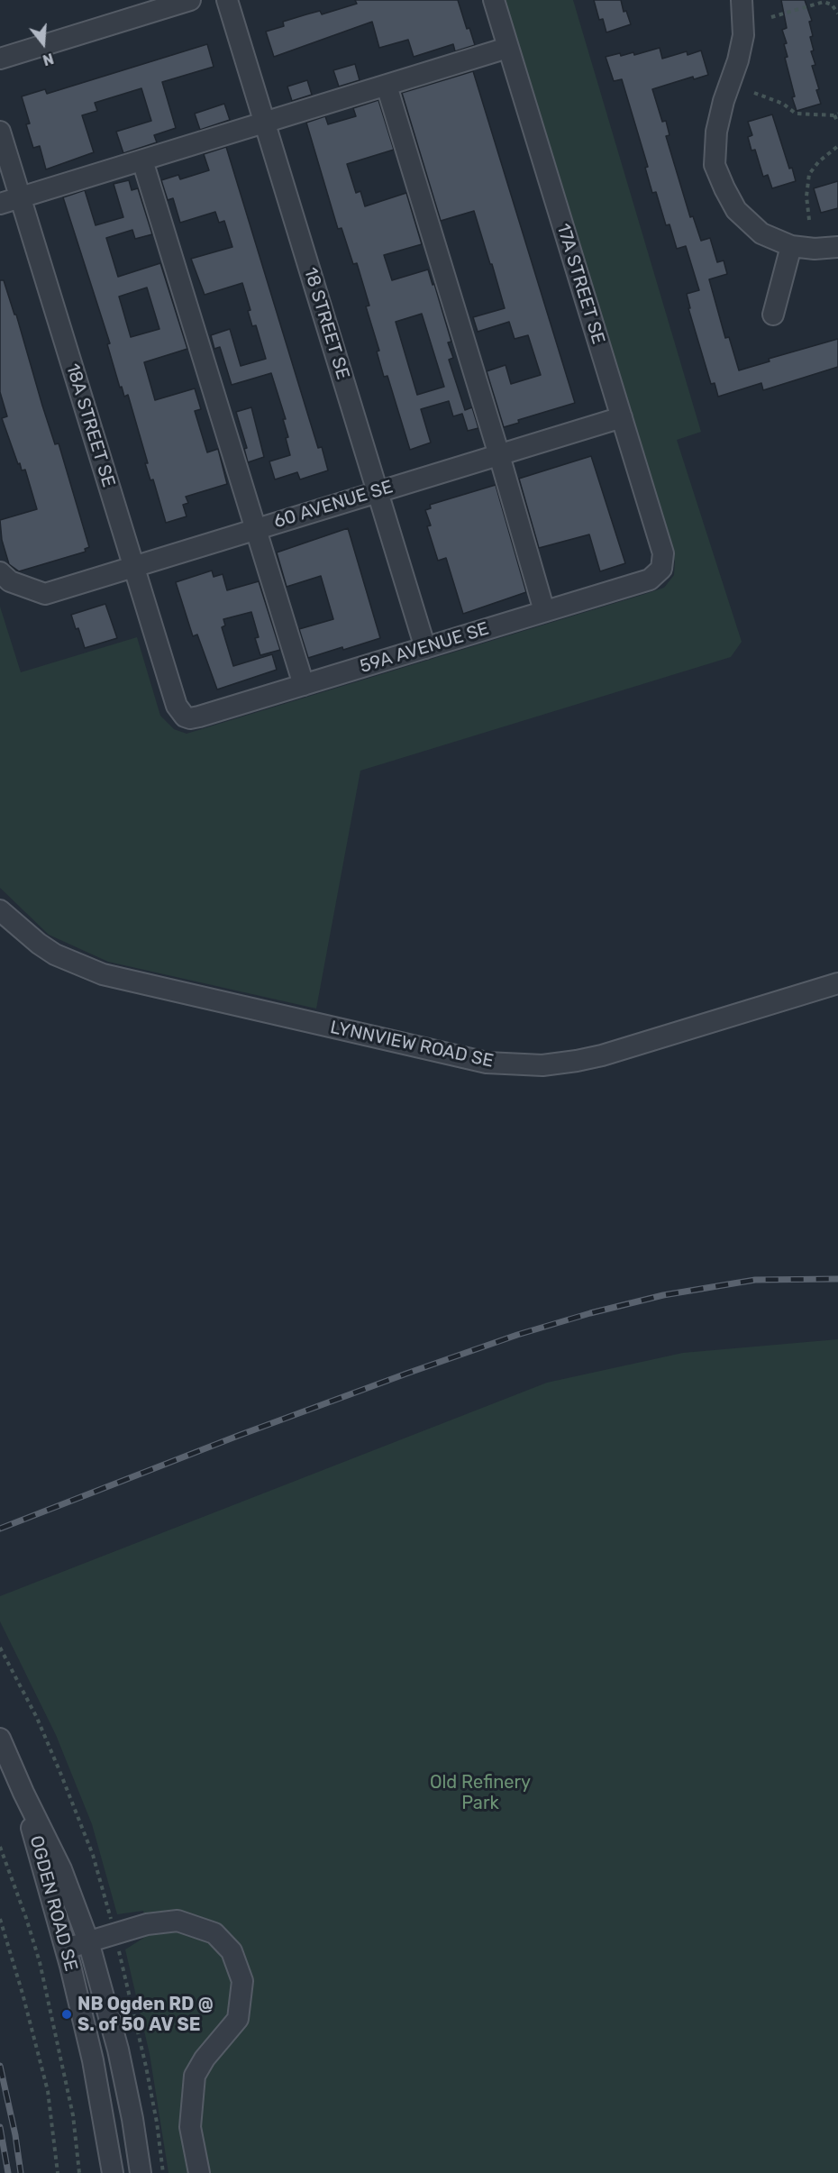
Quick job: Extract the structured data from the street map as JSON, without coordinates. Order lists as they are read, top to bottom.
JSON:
{
  "streets": {
    "street": [
      "17A STREET SE",
      "18 STREET SE",
      "18A STREET SE",
      "60 AVENUE SE",
      "59A AVENUE SE",
      "LYNNVIEW ROAD SE",
      "OGDEN ROAD SE"
    ]
  },
  "crossings": [
    ["17A STREET SE", "60 AVENUE SE"],
    ["17A STREET SE", "59A AVENUE SE"],
    ["18 STREET SE", "60 AVENUE SE"],
    ["18 STREET SE", "59A AVENUE SE"],
    ["18A STREET SE", "60 AVENUE SE"],
    ["18A STREET SE", "59A AVENUE SE"]
  ],
  "parks": ["Old Refinery Park"],
  "places": ["NB Ogden RD @ S. of 50 AV SE"],
  "north": "bottom"
}
